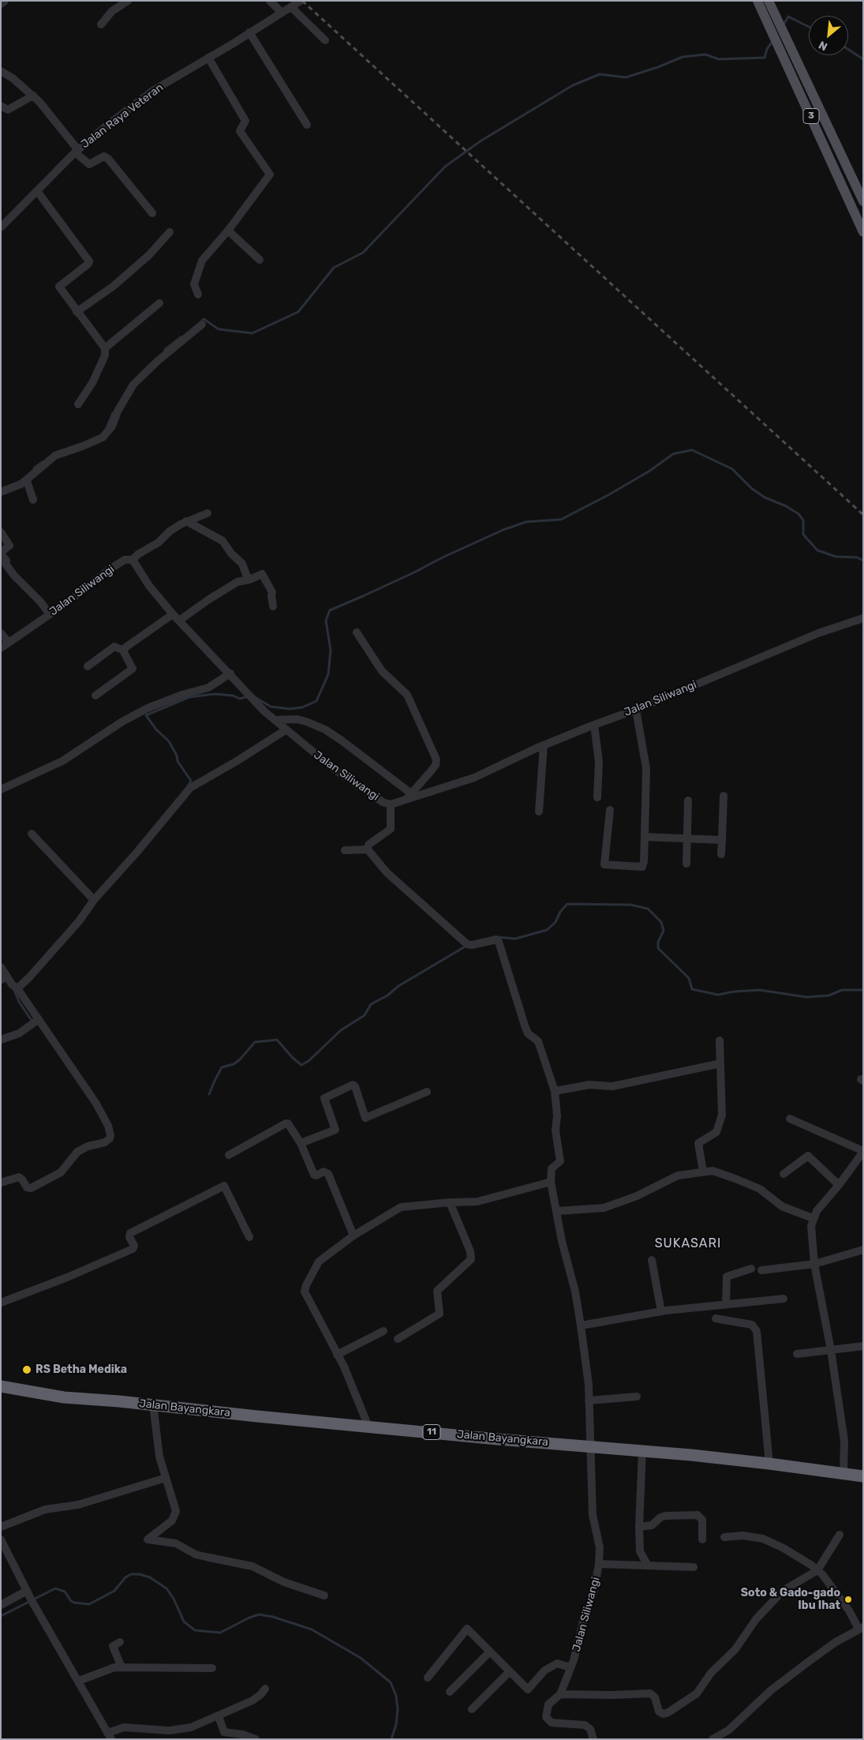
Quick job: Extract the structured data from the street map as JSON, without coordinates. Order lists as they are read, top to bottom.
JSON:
{
  "streets": {
    "highway": ["Jalan Bayangkara", "11"],
    "main road": ["3"],
    "street": ["Jalan Raya Veteran", "Jalan Siliwangi"]
  },
  "crossings": [
    ["Jalan Siliwangi", "Jalan Bayangkara"]
  ],
  "districts": ["SUKASARI"],
  "places": ["RS Betha Medika", "Soto & Gado-gado Ibu Ihat"],
  "north": "bottom left"
}
